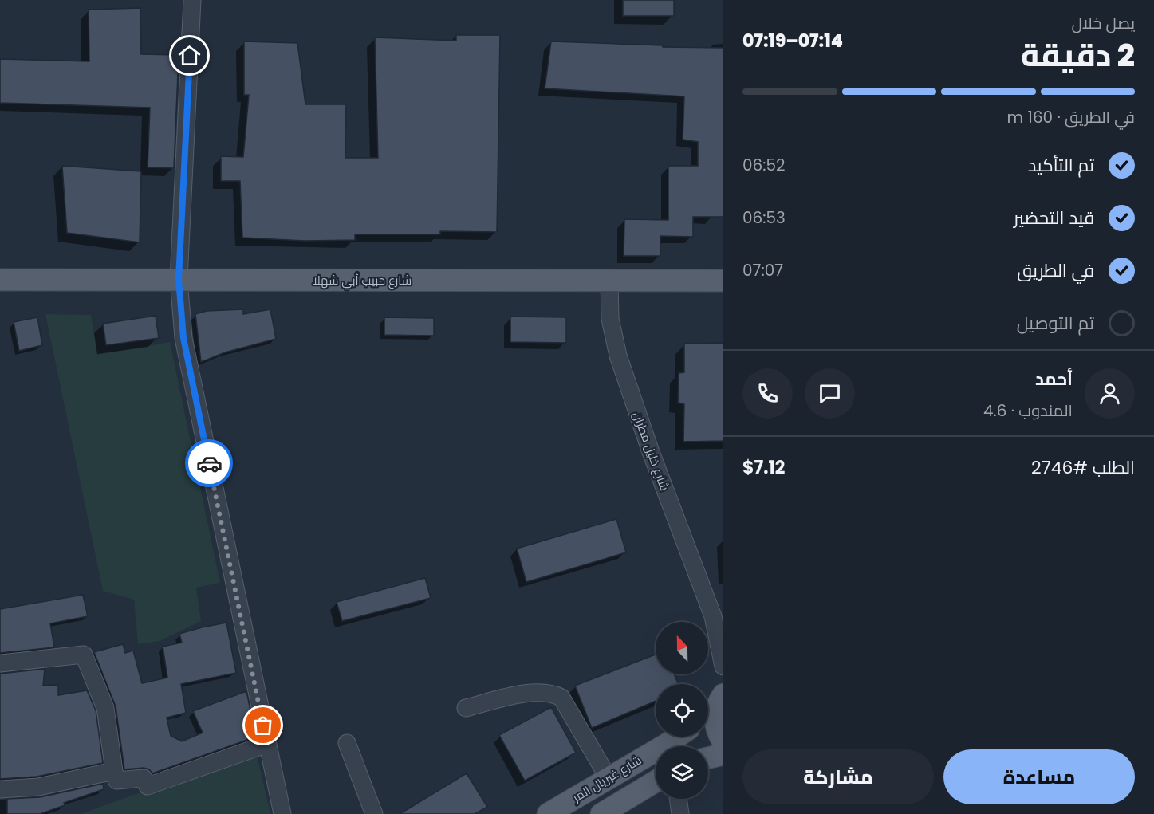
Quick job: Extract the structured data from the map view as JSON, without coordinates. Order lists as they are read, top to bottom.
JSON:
{
  "streets": {
    "main road": ["شارع حبيب أبي شهلا", "شارع غبريال المر"],
    "street": ["شارع خليل مطران"]
  },
  "crossings": [
    ["شارع حبيب أبي شهلا", "شارع خليل مطران"]
  ],
  "north": "top",
  "page": {
    "heading": ["2 دقيقة", "يصل خلال", "07:14–07:19"],
    "panel": [
      "أحمد",
      "المندوب · 4.6",
      "الطلب #2746",
      "$7.12"
    ],
    "bar": "في الطريق · 160 m",
    "list": [
      ["تم التأكيد", "06:52"],
      ["قيد التحضير", "06:53"],
      ["في الطريق", "07:07"],
      "تم التوصيل"
    ],
    "buttons": ["مساعدة", "مشاركة"]
  }
}
